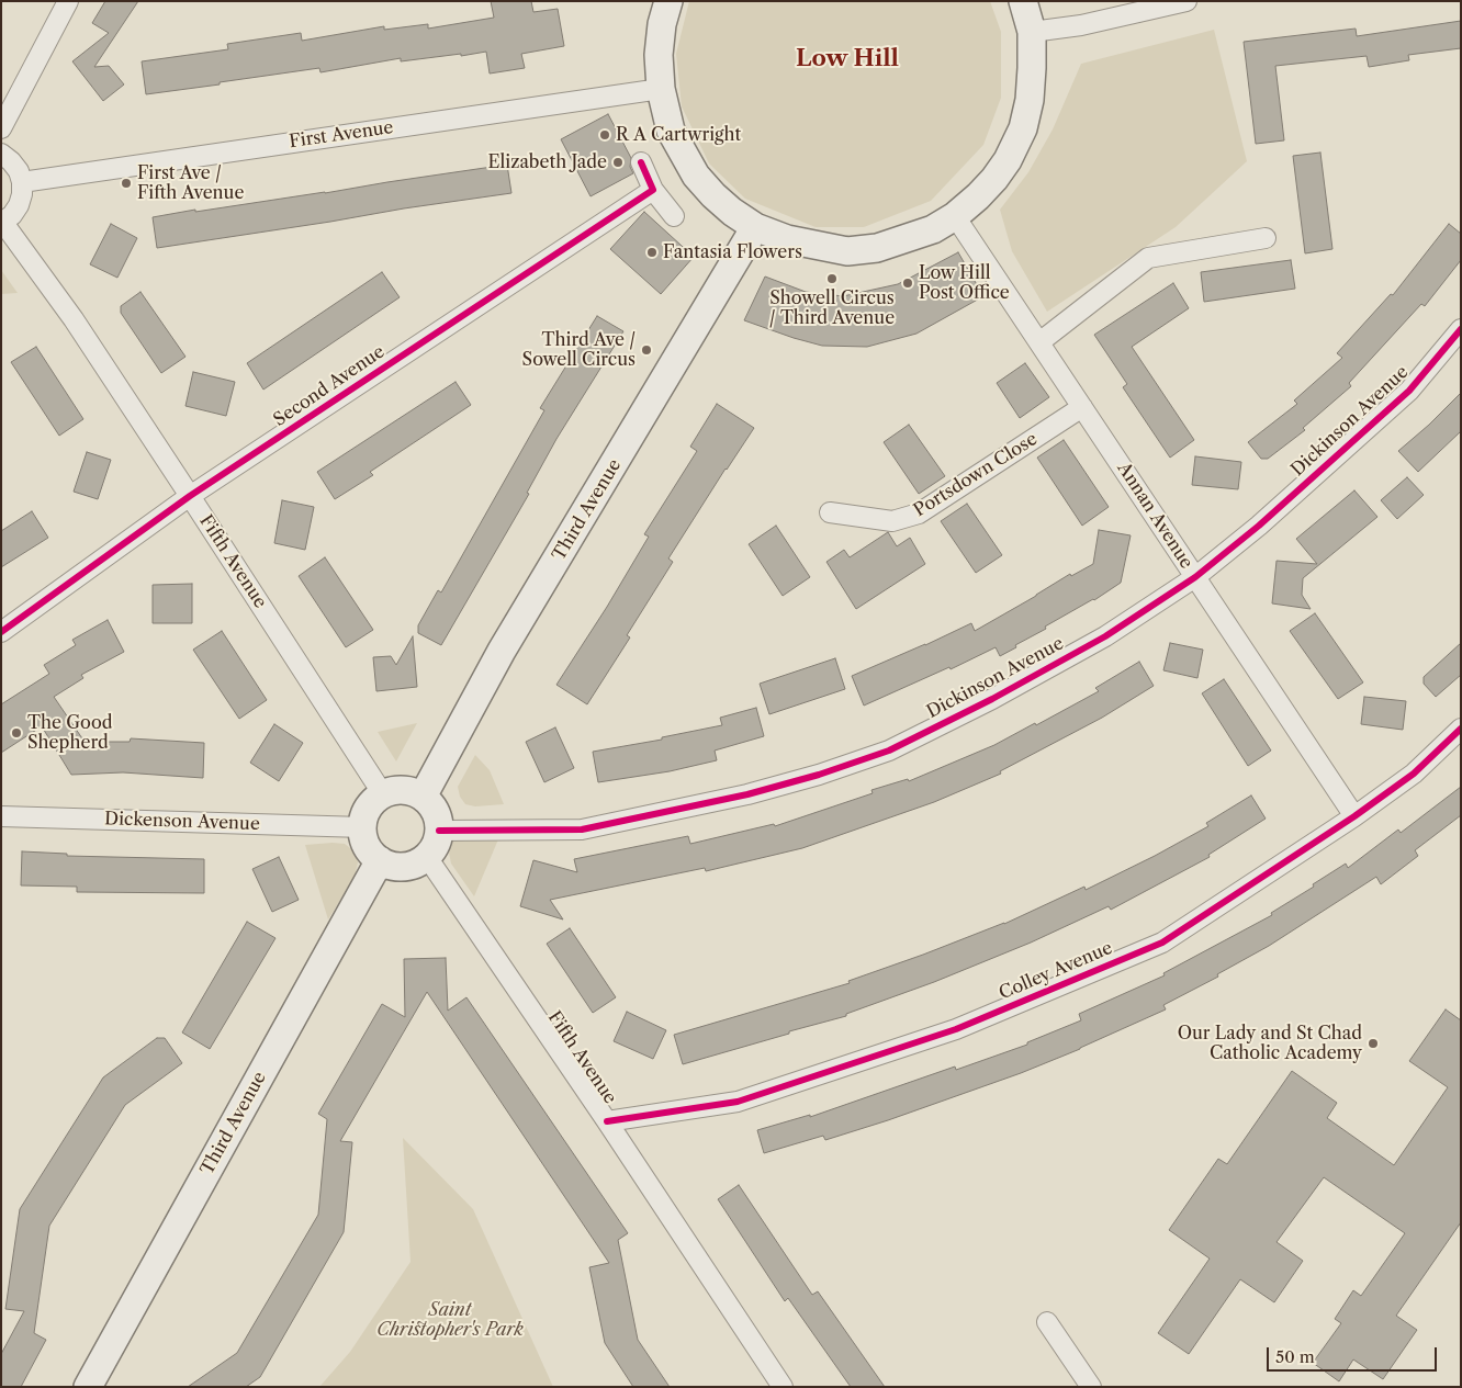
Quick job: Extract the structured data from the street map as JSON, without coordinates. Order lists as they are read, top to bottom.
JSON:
{
  "streets": {
    "street": [
      "First Avenue",
      "Second Avenue",
      "Dickinson Avenue",
      "Portsdown Close",
      "Third Avenue",
      "Annan Avenue",
      "Fifth Avenue",
      "Dickenson Avenue",
      "Colley Avenue"
    ]
  },
  "crossings": [
    ["Second Avenue", "Fifth Avenue"],
    ["Dickinson Avenue", "Third Avenue"],
    ["Dickinson Avenue", "Annan Avenue"],
    ["Dickinson Avenue", "Fifth Avenue"],
    ["Dickinson Avenue", "Dickenson Avenue"],
    ["Portsdown Close", "Annan Avenue"],
    ["Third Avenue", "Fifth Avenue"],
    ["Third Avenue", "Dickenson Avenue"],
    ["Annan Avenue", "Colley Avenue"],
    ["Fifth Avenue", "Dickenson Avenue"],
    ["Fifth Avenue", "Colley Avenue"]
  ],
  "districts": ["Low Hill"],
  "parks": ["Saint Christopher's Park"],
  "places": [
    "R A Cartwright",
    "Elizabeth Jade",
    "First Ave / Fifth Avenue",
    "Fantasia Flowers",
    "Showell Circus / Third Avenue",
    "Low Hill Post Office",
    "Third Ave / Sowell Circus",
    "The Good Shepherd",
    "Our Lady and St Chad Catholic Academy"
  ],
  "scale_bar": "50 m"
}
